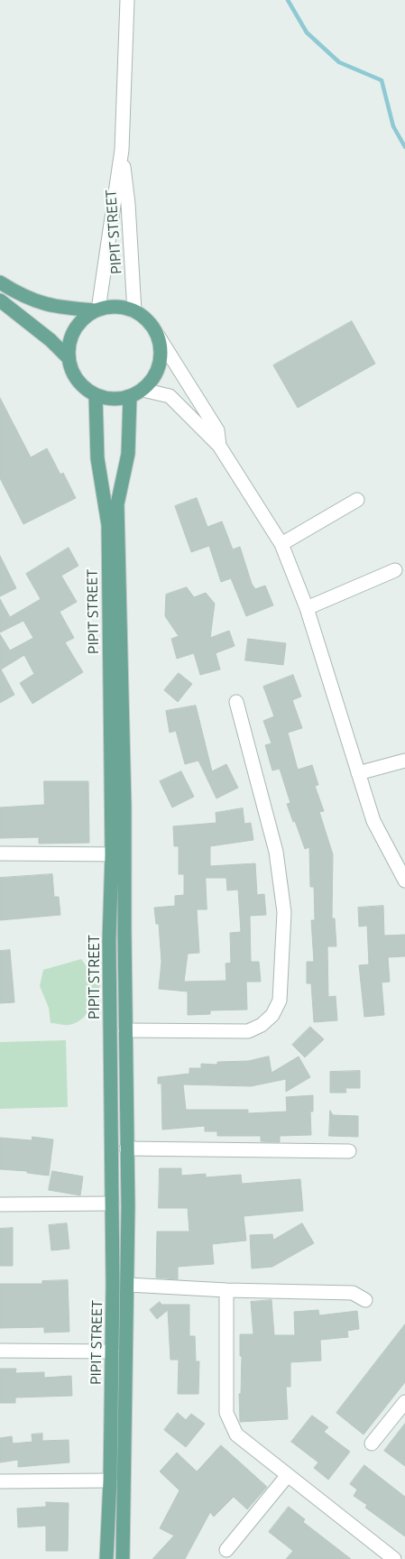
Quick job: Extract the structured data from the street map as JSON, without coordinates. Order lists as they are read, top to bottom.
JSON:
{
  "streets": {
    "main road": ["PIPIT STREET"]
  }
}
